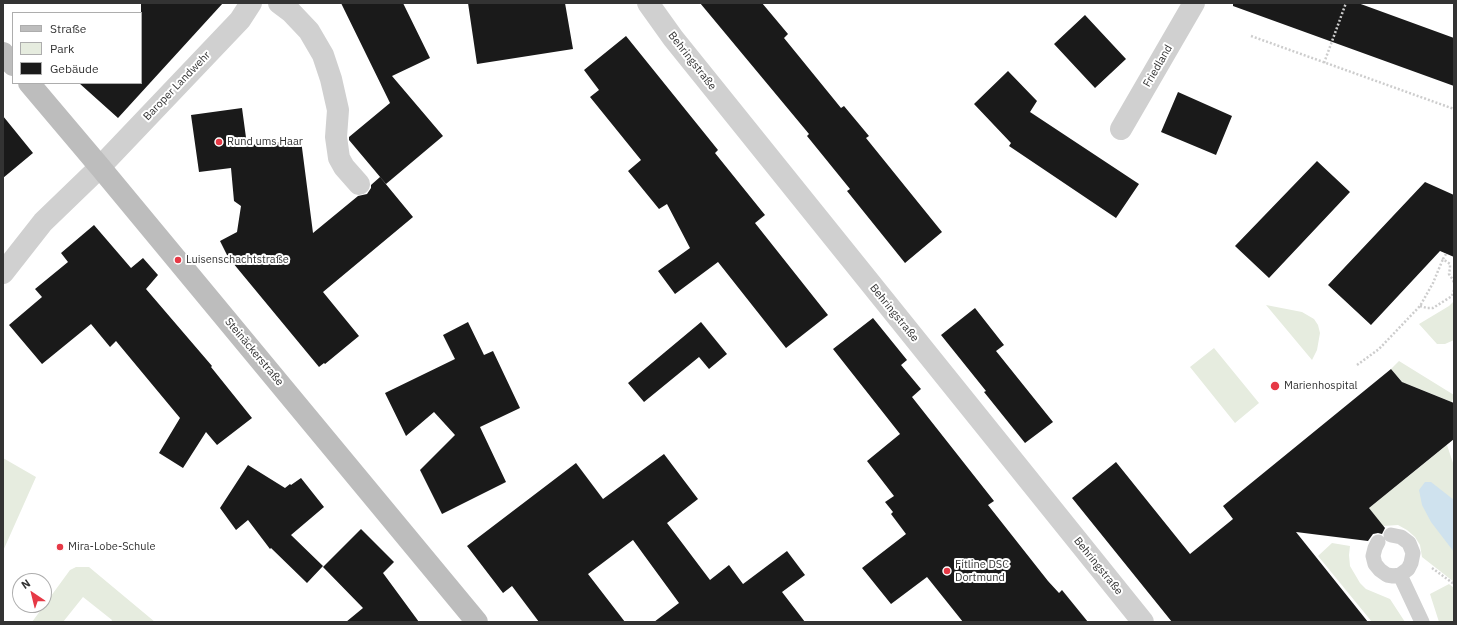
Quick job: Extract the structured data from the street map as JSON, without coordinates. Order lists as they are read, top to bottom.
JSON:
{
  "streets": {
    "street": [
      "Behringstraße",
      "Friedland",
      "Baroper Landwehr",
      "Steinäckerstraße"
    ]
  },
  "crossings": [
    ["Baroper Landwehr", "Steinäckerstraße"]
  ],
  "places": [
    "Rund ums Haar",
    "Luisenschachtstraße",
    "Marienhospital",
    "Mira-Lobe-Schule",
    "Fitline DSC Dortmund"
  ],
  "legend": ["Straße", "Park", "Gebäude"],
  "north": "top left"
}
